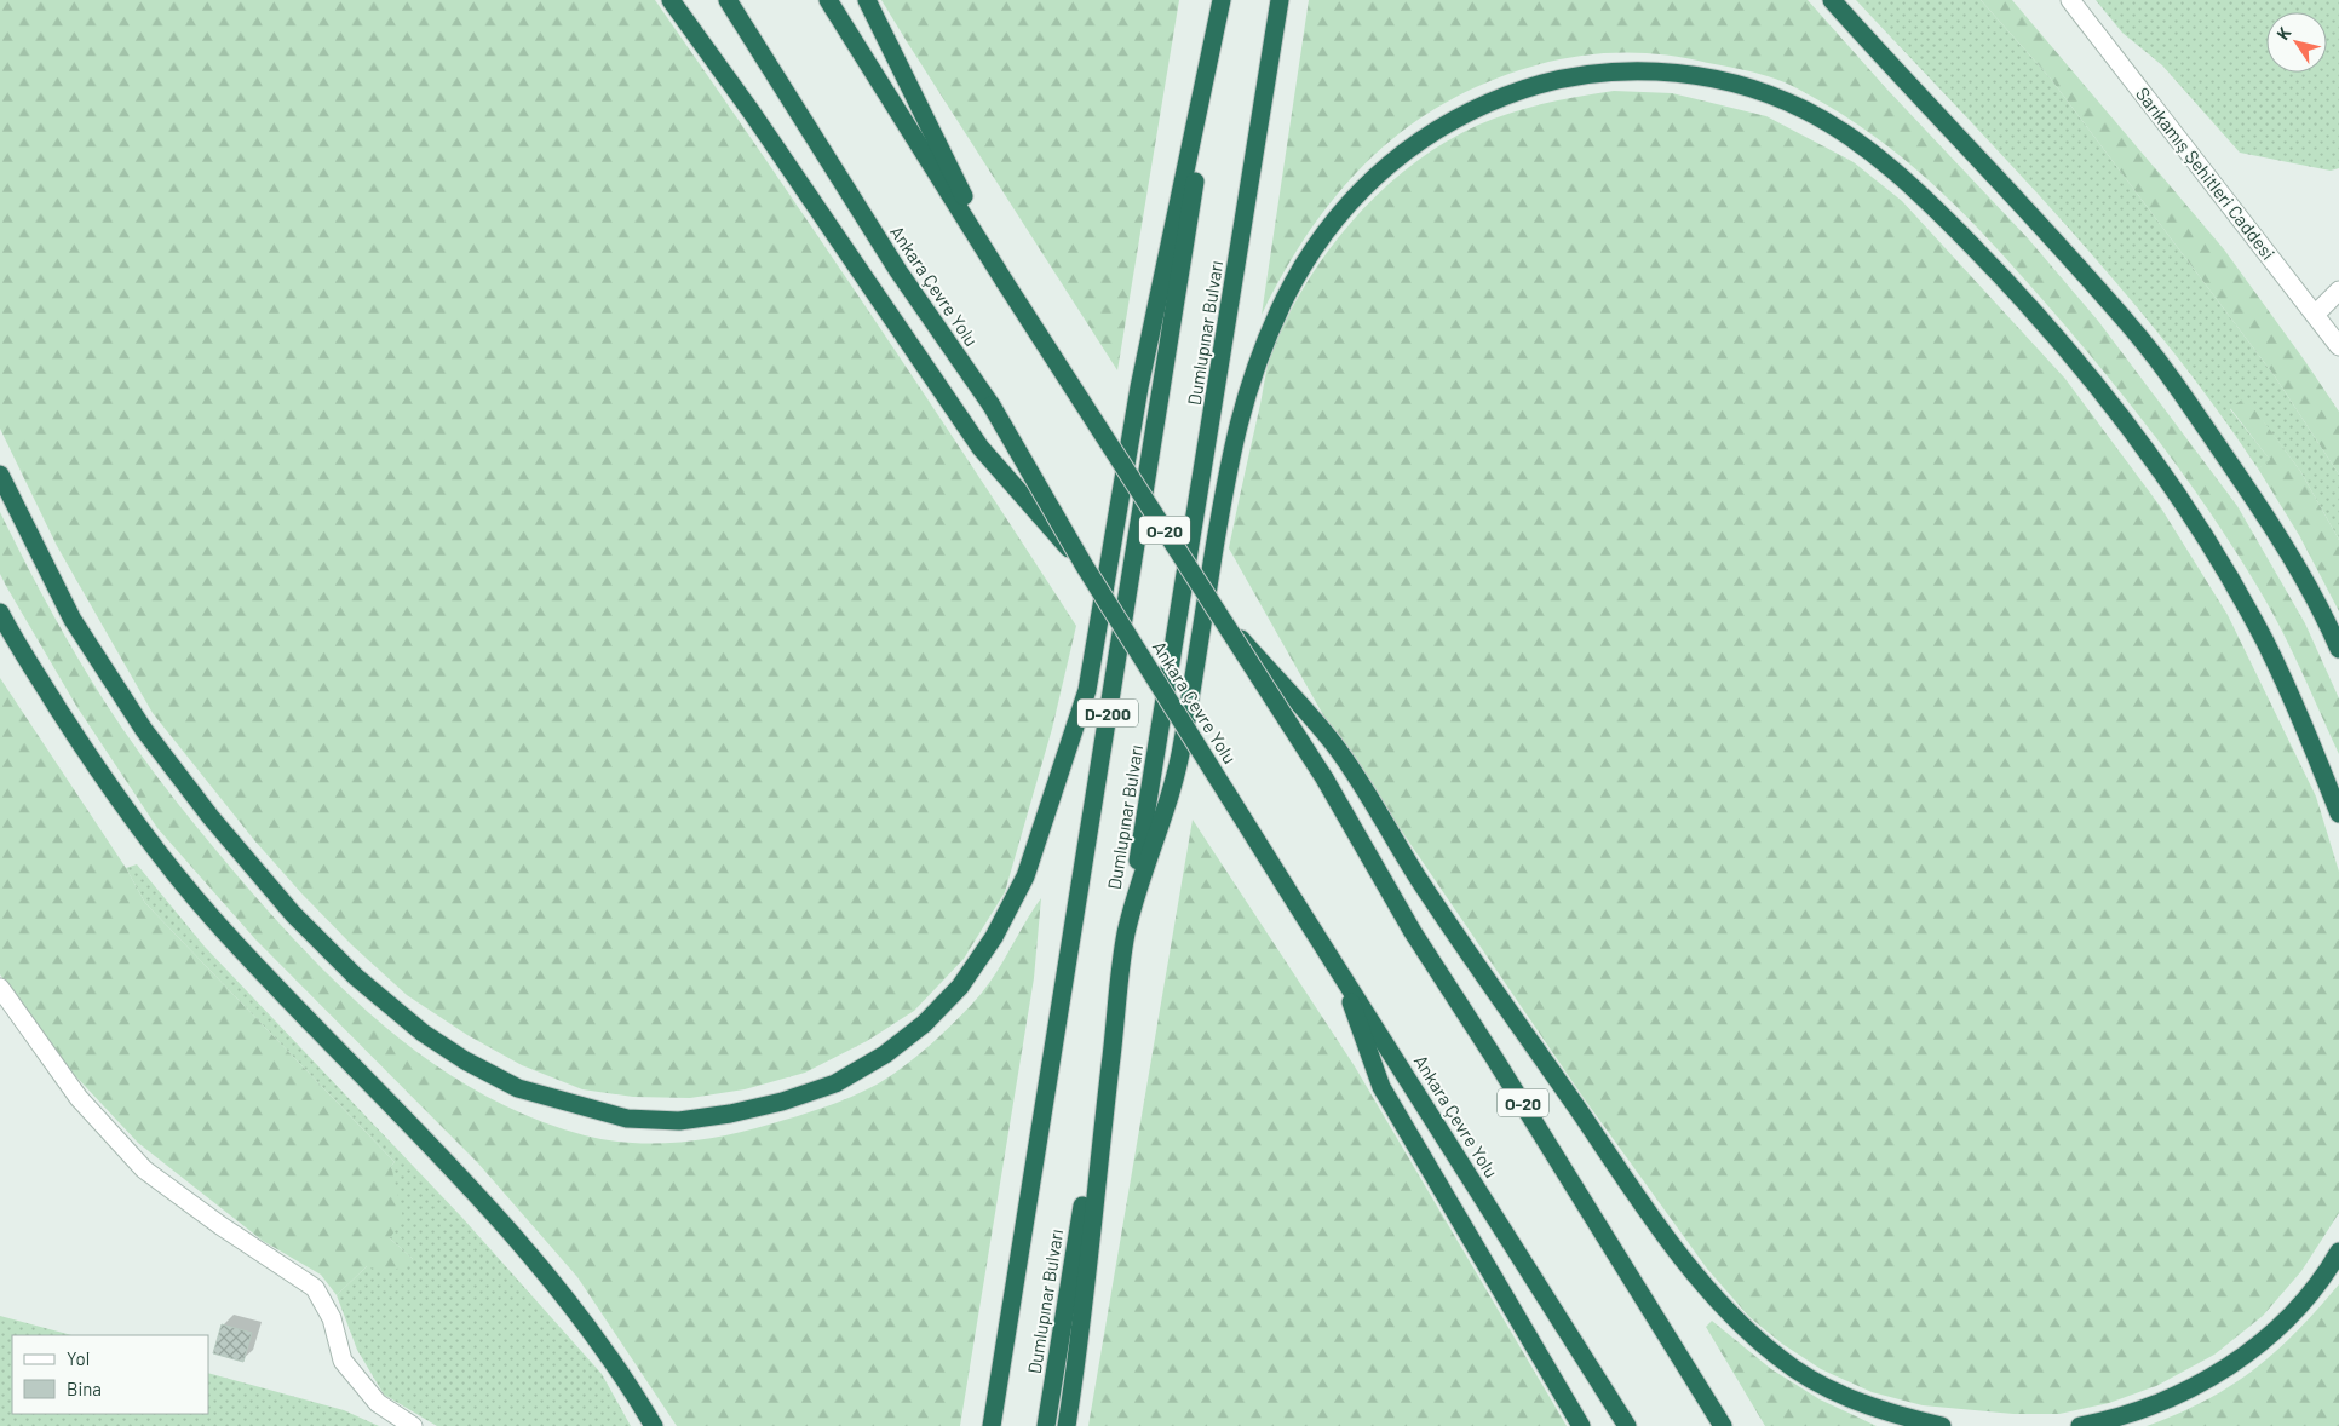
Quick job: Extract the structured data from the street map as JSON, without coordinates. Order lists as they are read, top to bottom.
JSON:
{
  "streets": {
    "highway": [
      "Ankara Çevre Yolu",
      "Dumlupınar Bulvarı",
      "O-20",
      "D-200"
    ],
    "street": ["Sarıkamış Şehitleri Caddesi"]
  },
  "legend": ["Yol", "Bina"],
  "north": "top left"
}
